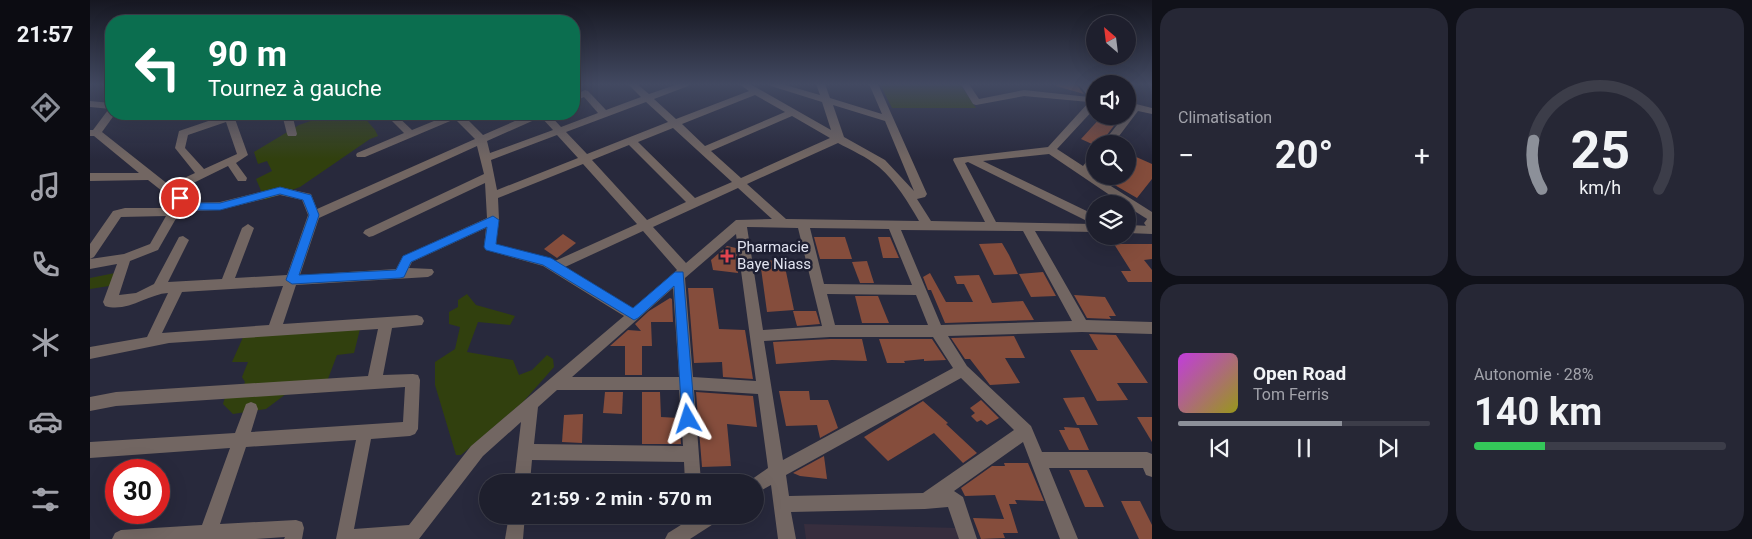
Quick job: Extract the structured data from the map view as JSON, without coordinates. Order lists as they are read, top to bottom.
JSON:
{
  "places": {
    "health": ["Pharmacie Baye Niass"]
  },
  "north": "top left",
  "page": {
    "tabs": "21:57",
    "tile": [
      "Climatisation",
      ["Autonomie · 28%", "140 km"]
    ],
    "turn": ["90 m", "Tournez à gauche"],
    "heat": ["−", "20°", "+"],
    "song": ["Open Road", "Tom Ferris"],
    "limit": "30",
    "trip": "21:59 · 2 min · 570 m",
    "gauge": ["25", "km/h"]
  }
}
